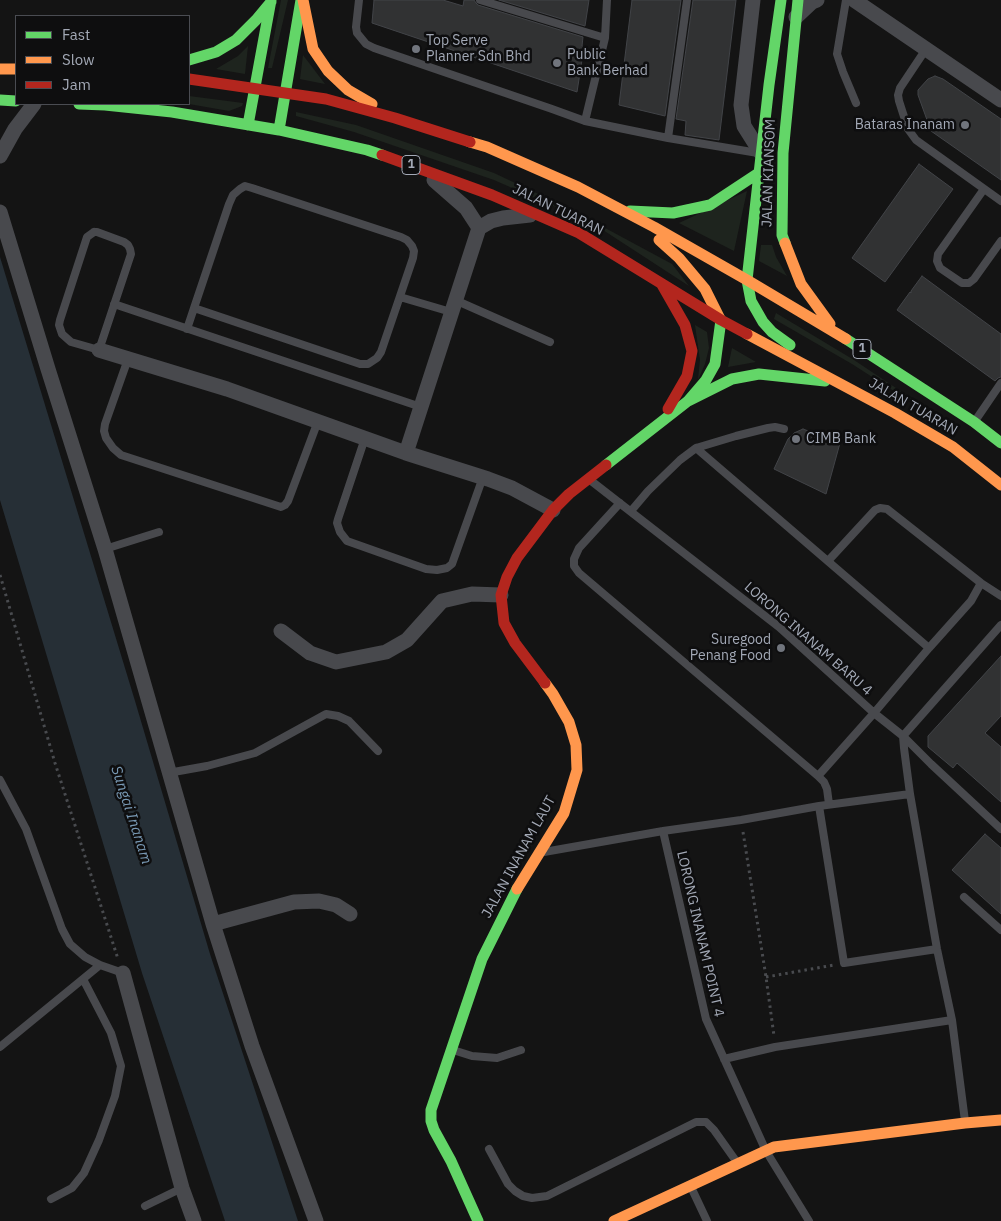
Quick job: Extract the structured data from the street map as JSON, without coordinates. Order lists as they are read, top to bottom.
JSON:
{
  "streets": {
    "main road": [
      "1",
      "JALAN KIANSOM",
      "JALAN TUARAN",
      "JALAN INANAM LAUT"
    ],
    "lane": ["LORONG INANAM BARU 4", "LORONG INANAM POINT 4"]
  },
  "crossings": [
    ["JALAN KIANSOM", "JALAN TUARAN"],
    ["JALAN TUARAN", "JALAN INANAM LAUT"],
    ["LORONG INANAM BARU 4", "JALAN INANAM LAUT"]
  ],
  "water": ["Sungai Inanam"],
  "places": [
    "Top Serve Planner Sdn Bhd",
    "Public Bank Berhad",
    "Bataras Inanam",
    "CIMB Bank",
    "Suregood Penang Food"
  ],
  "legend": ["Fast", "Slow", "Jam"]
}
